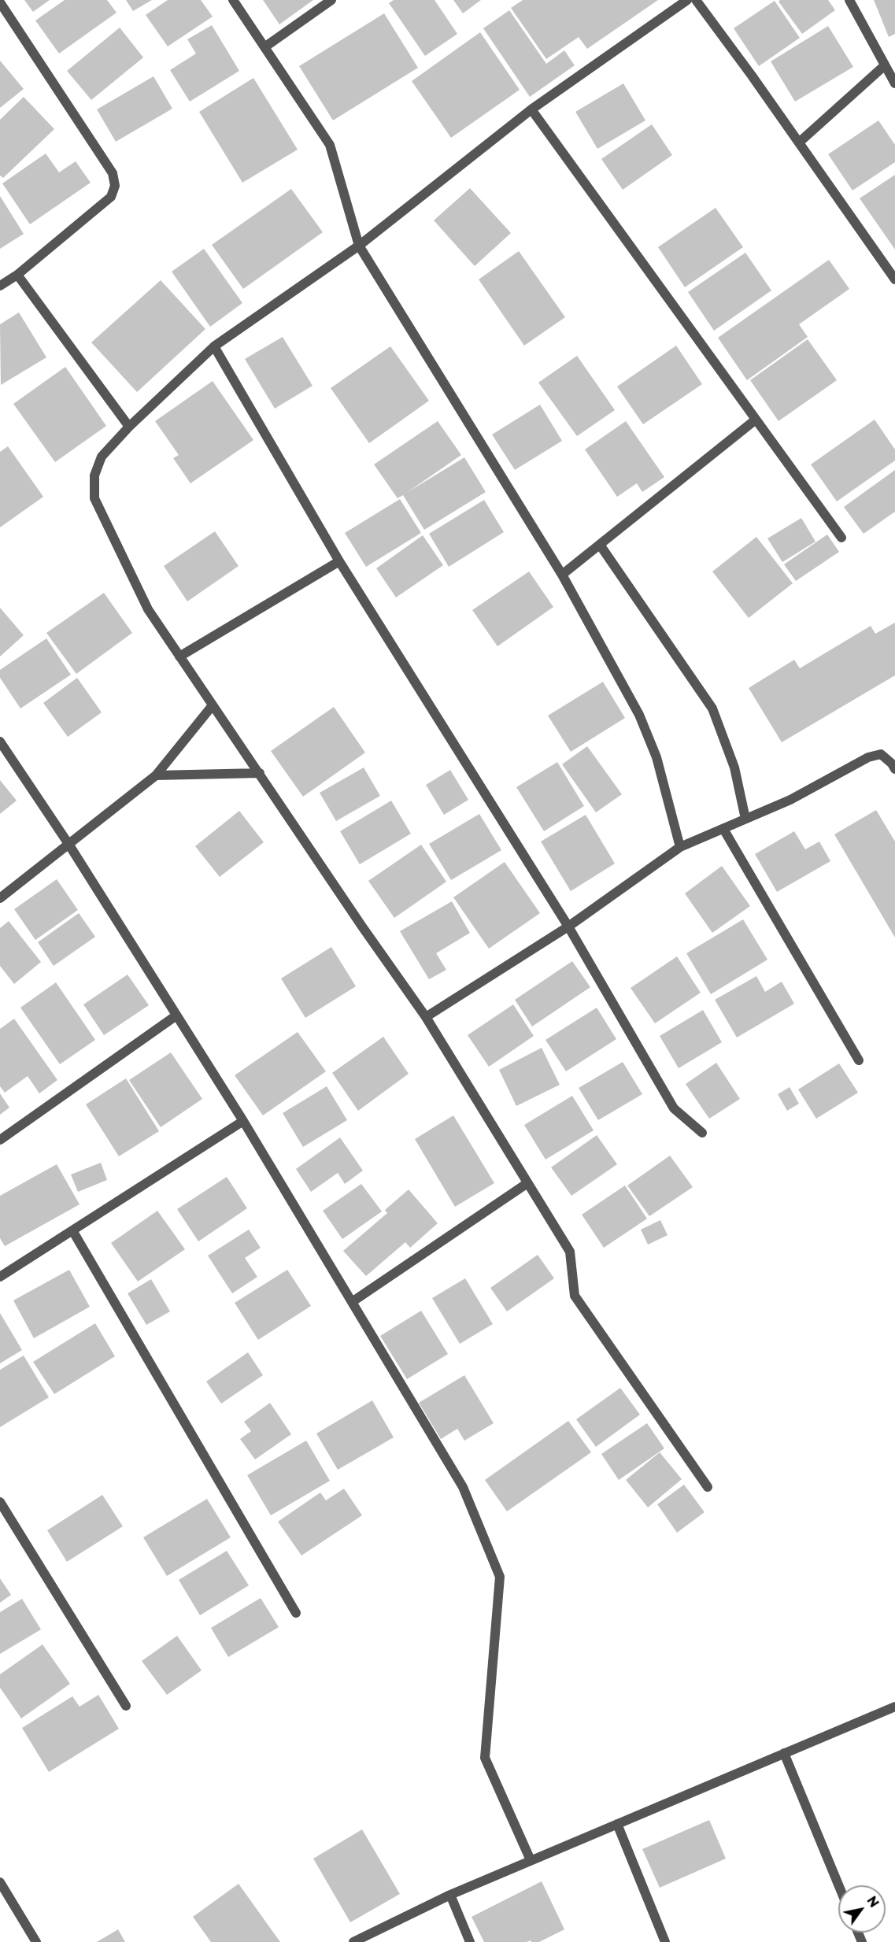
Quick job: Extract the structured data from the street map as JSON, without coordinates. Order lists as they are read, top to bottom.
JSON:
{
  "north": "top right"
}
